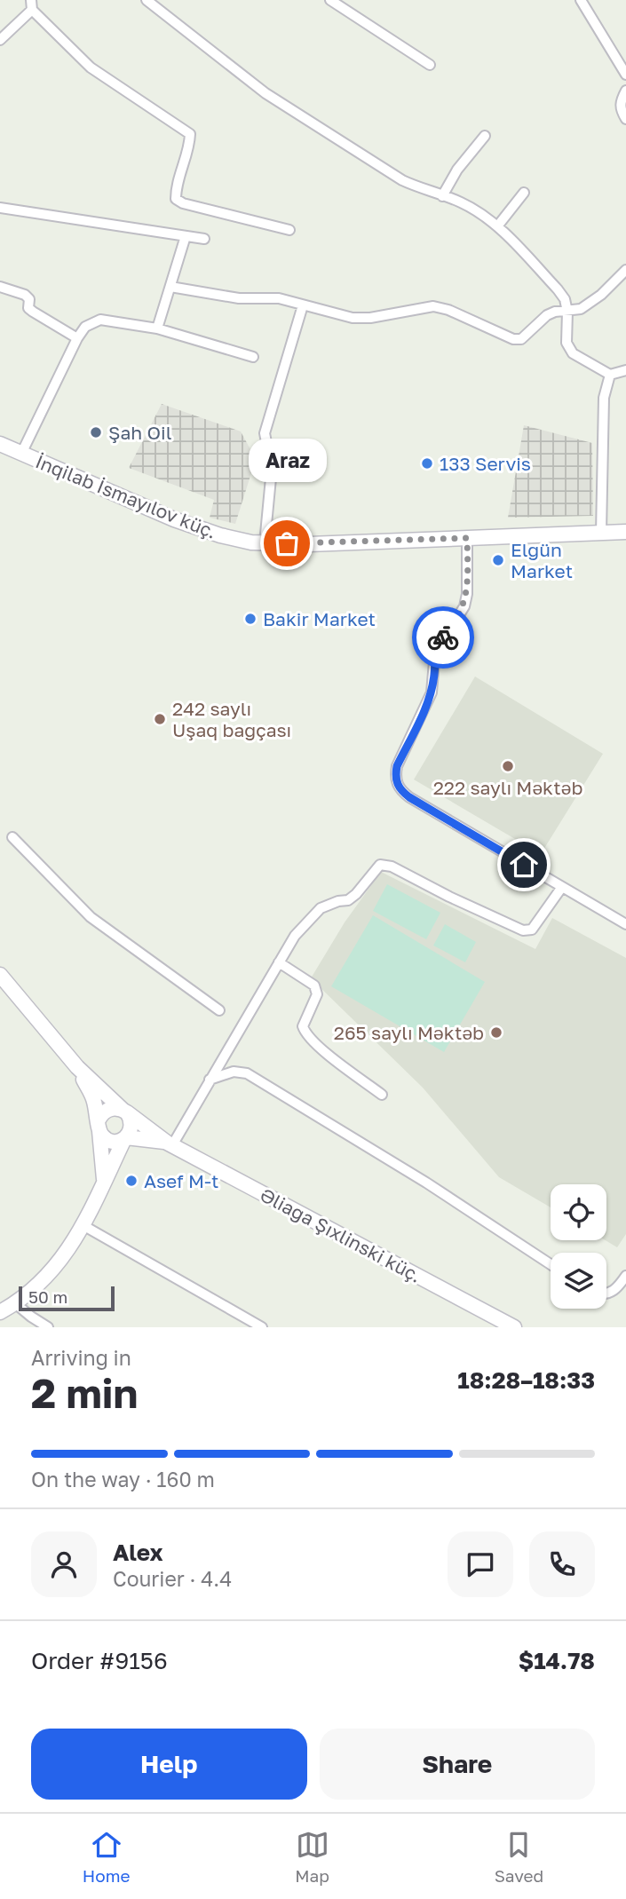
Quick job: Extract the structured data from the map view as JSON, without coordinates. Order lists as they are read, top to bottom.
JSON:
{
  "streets": {
    "main road": ["İnqilab İsmayılov küç.", "Əliağa Şıxlinski küç."]
  },
  "places": [
    "Şah Oil",
    "133 Servis",
    "Araz",
    "Elgün Market",
    "Bakir Market",
    "242 saylı Uşaq bağçası",
    "222 saylı Məktəb",
    "265 saylı Məktəb",
    "Asef M-t"
  ],
  "scale_bar": "50 m",
  "page": {
    "bubble": "Araz",
    "scale": "50 m",
    "heading": ["2 min", "Arriving in", "18:28–18:33"],
    "panel": [
      "Alex",
      "Courier · 4.4",
      "Order #9156",
      "$14.78"
    ],
    "bar": "On the way · 160 m",
    "buttons": ["Help", "Share"],
    "tabs": ["Home", "Map", "Saved"]
  }
}
